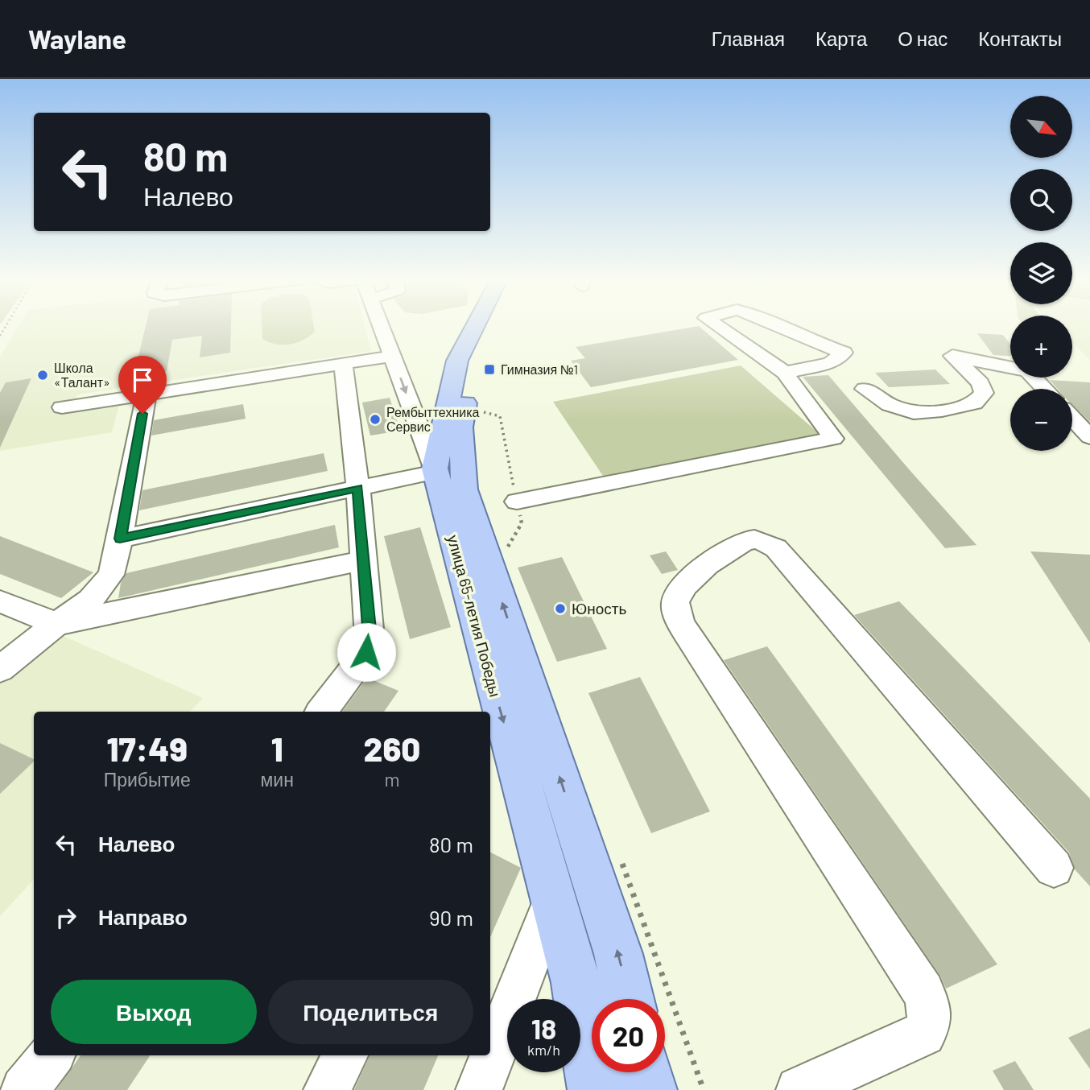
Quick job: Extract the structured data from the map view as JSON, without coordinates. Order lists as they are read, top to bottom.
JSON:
{
  "streets": {
    "main road": ["улица 65-летия Победы"]
  },
  "places": {
    "transit": ["Гимназия №1"],
    "other": ["Школа «Талант»", "Рембыттехника Сервис", "Юность"]
  },
  "north": "bottom right",
  "page": {
    "header": "Waylane",
    "nav": [
      "Главная",
      "Карта",
      "О нас",
      "Контакты"
    ],
    "map_buttons": ["+", "−"],
    "turn": ["80 m", "Налево"],
    "eta": [
      "17:49",
      "Прибытие",
      "1",
      "мин",
      "260",
      "m"
    ],
    "list": [
      {
        "name": "Налево",
        "value": "80 m"
      },
      {
        "name": "Направо",
        "value": "90 m"
      }
    ],
    "buttons": ["Выход", "Поделиться"],
    "speed": "18 km/h",
    "limit": "20"
  }
}
